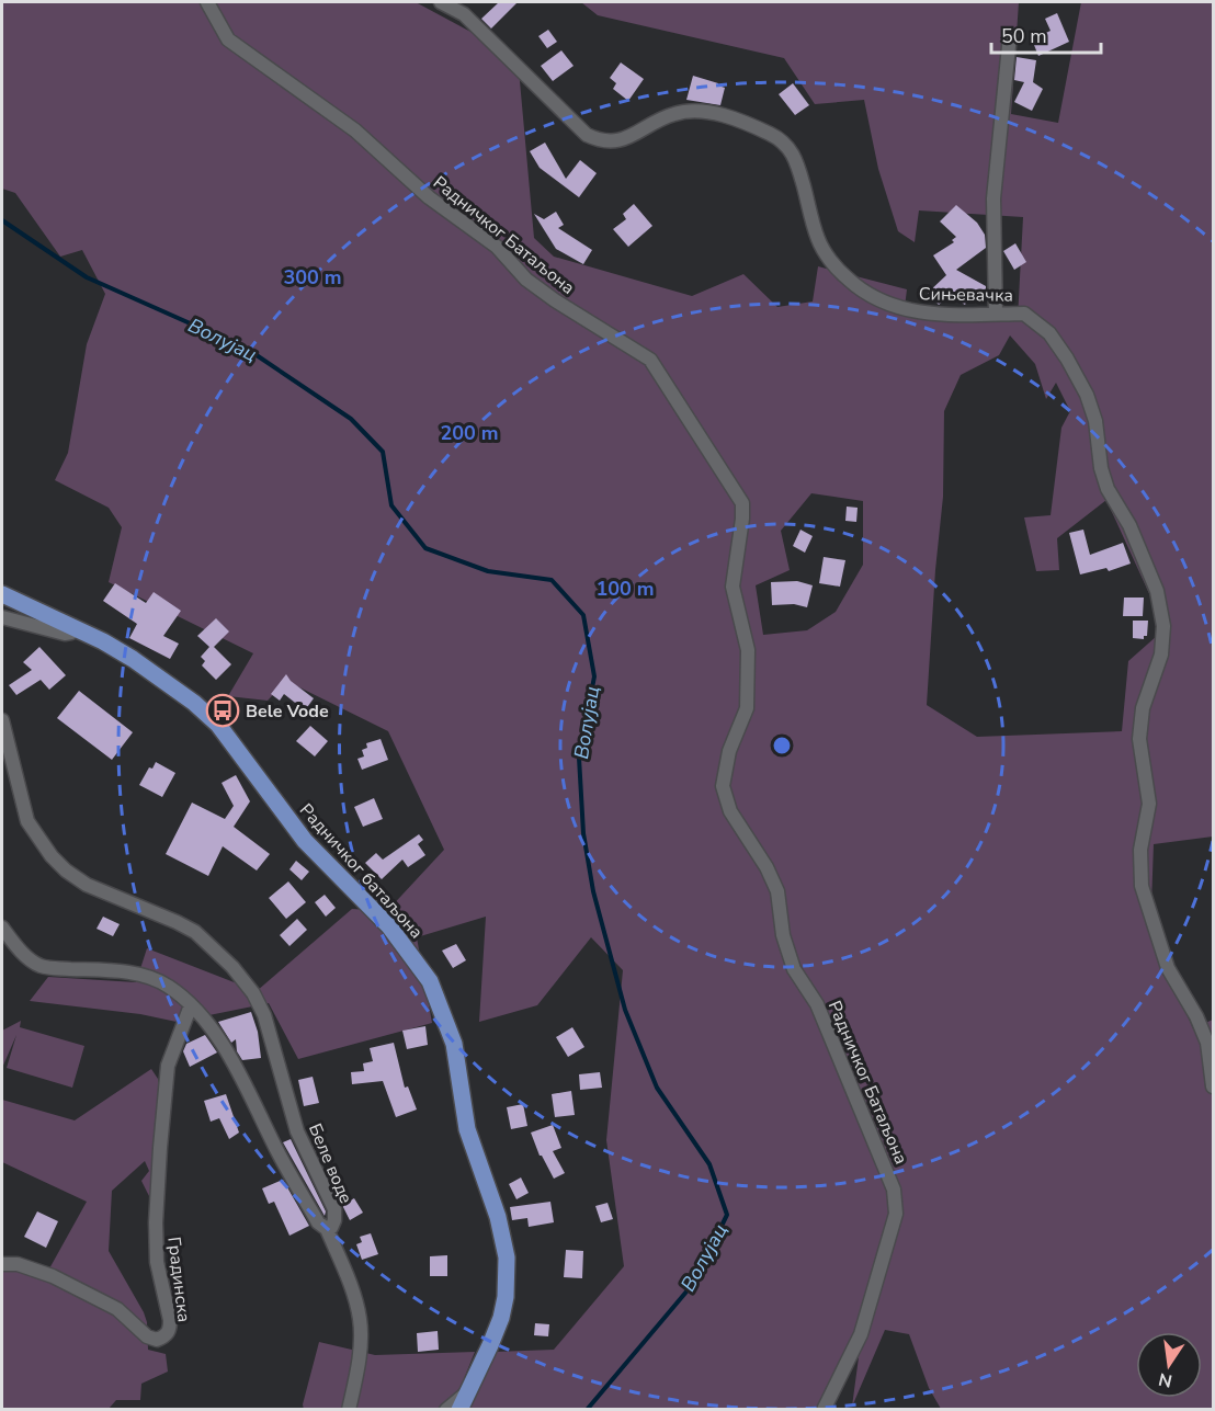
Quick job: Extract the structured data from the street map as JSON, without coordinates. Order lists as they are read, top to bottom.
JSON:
{
  "streets": {
    "main road": ["Радничког батаљона"],
    "street": [
      "Радничког Батаљона",
      "Сињевачка",
      "Беле воде",
      "Градинска"
    ]
  },
  "crossings": [
    ["Беле воде", "Градинска"]
  ],
  "water": ["Волујац"],
  "places": {
    "bus stop": ["Bele Vode"]
  },
  "scale_bar": "50 m",
  "north": "bottom",
  "rings": ["300 m", "200 m", "100 m"]
}
